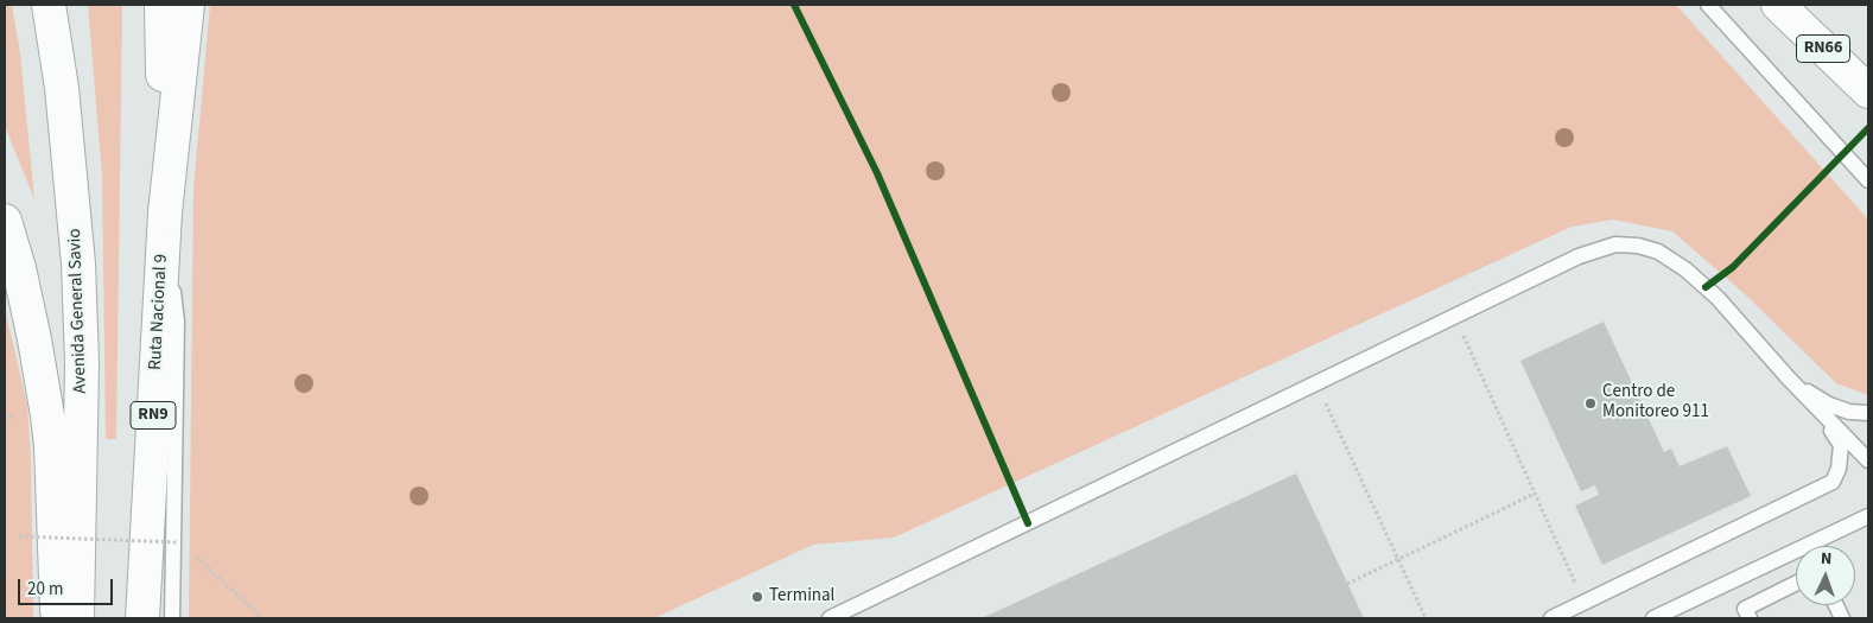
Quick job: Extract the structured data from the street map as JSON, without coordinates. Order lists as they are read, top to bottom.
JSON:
{
  "streets": {
    "main road": [
      "RN66",
      "Avenida General Savio",
      "Ruta Nacional 9",
      "RN9"
    ]
  },
  "places": ["Centro de Monitoreo 911", "Terminal"],
  "scale_bar": "20 m",
  "north": "top"
}
